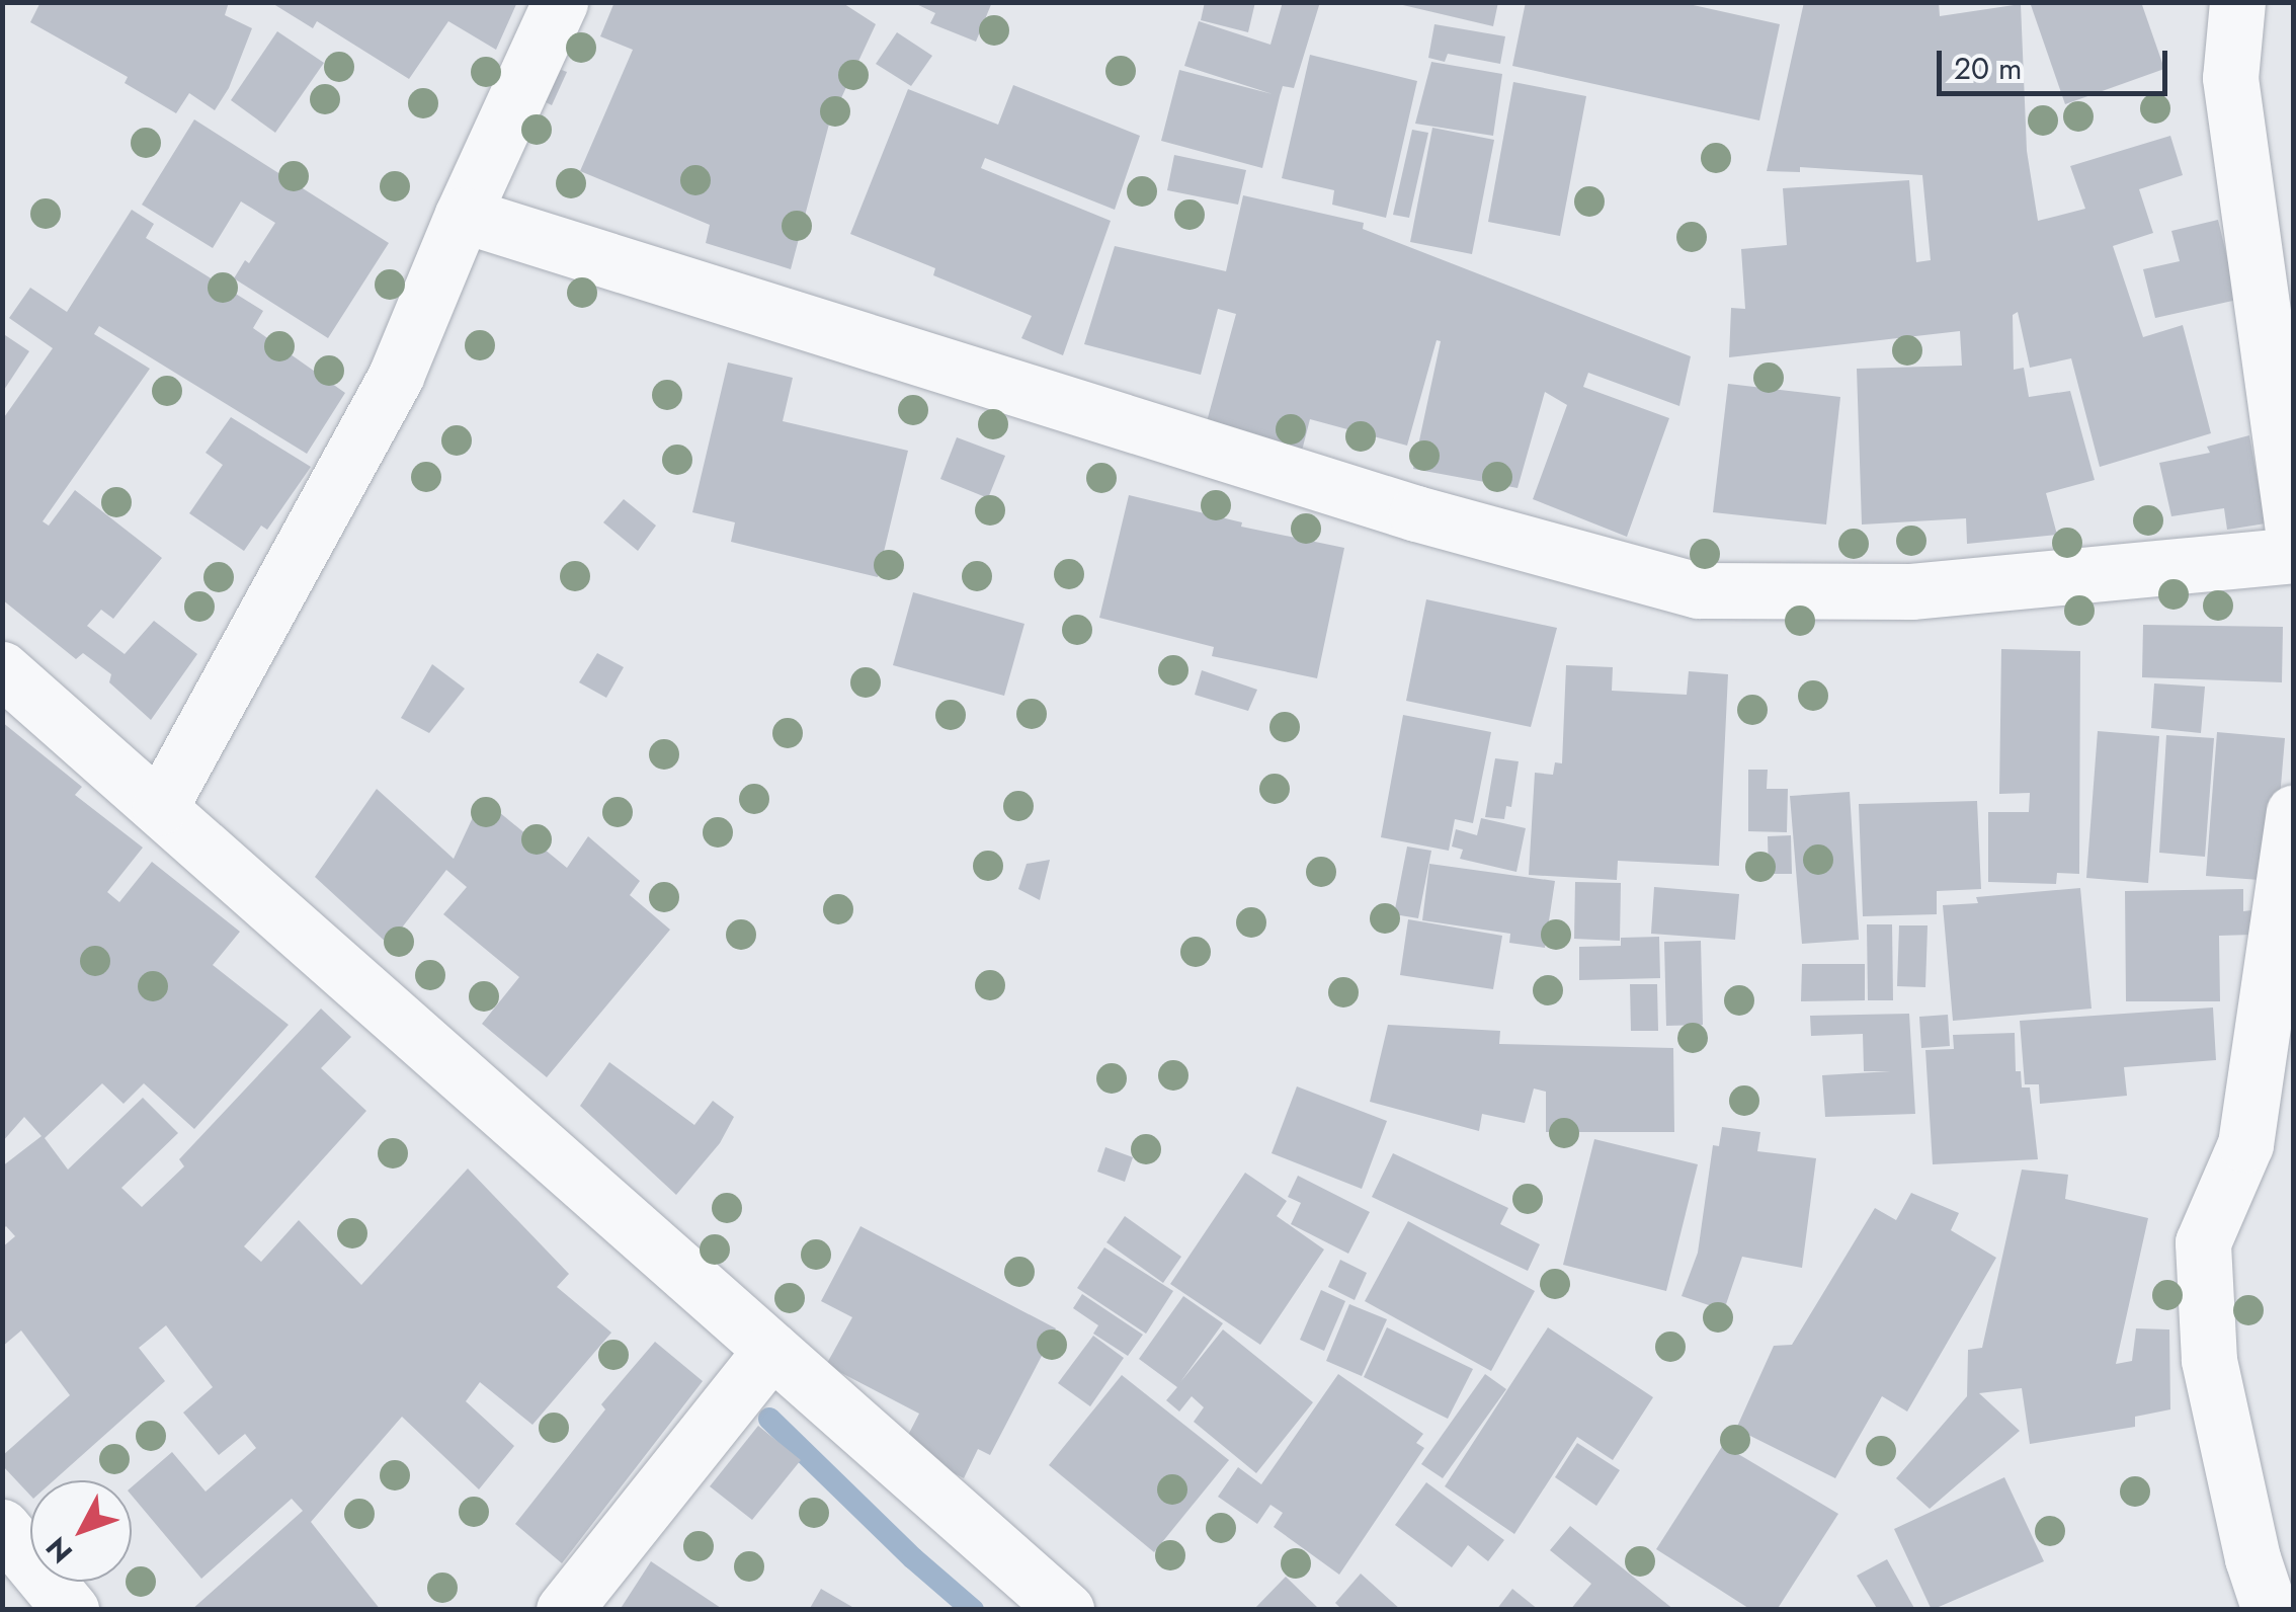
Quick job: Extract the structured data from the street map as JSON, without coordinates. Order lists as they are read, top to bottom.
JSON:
{
  "scale_bar": "20 m",
  "north": "bottom left"
}
